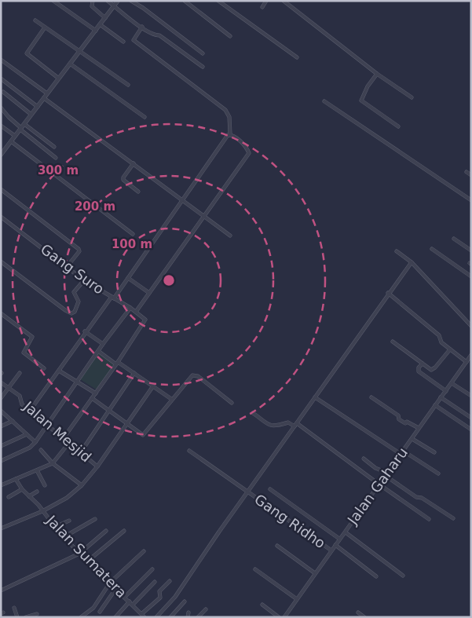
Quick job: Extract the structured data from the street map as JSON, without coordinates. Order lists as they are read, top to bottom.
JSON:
{
  "streets": {
    "street": [
      "Gang Suro",
      "Jalan Mesjid",
      "Jalan Gaharu",
      "Gang Ridho",
      "Jalan Sumatera"
    ]
  },
  "crossings": [
    ["Jalan Gaharu", "Gang Ridho"]
  ],
  "rings": ["300 m", "200 m", "100 m"]
}
